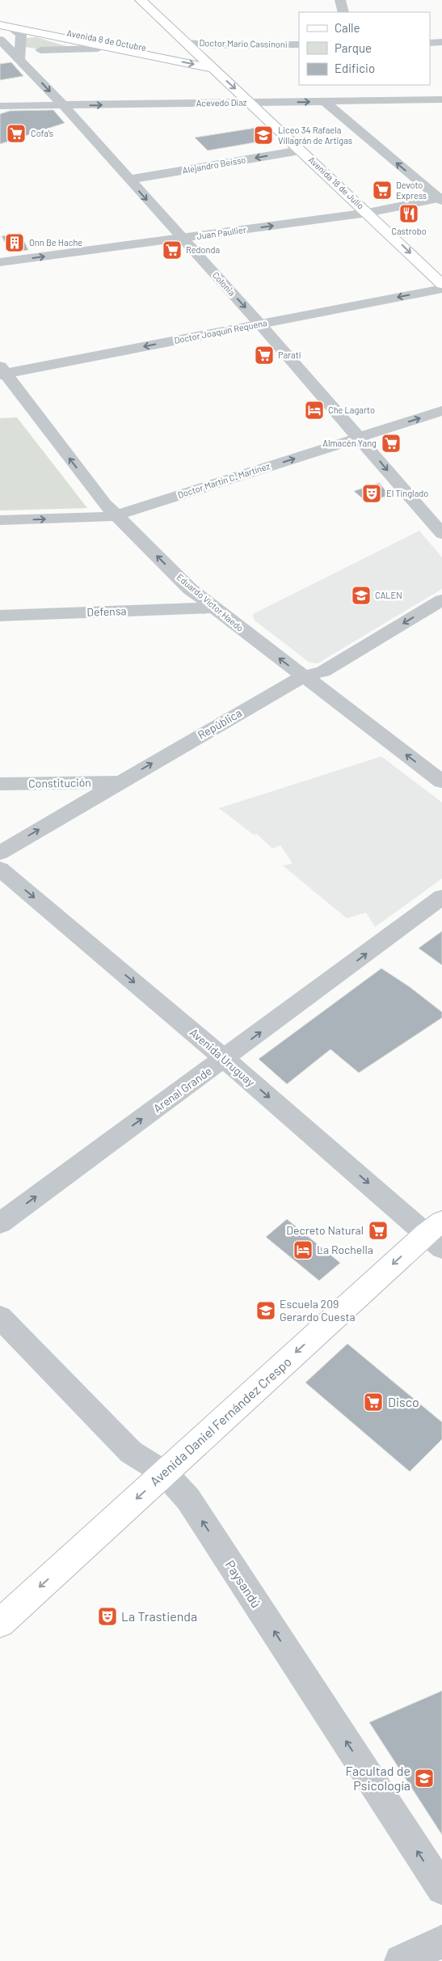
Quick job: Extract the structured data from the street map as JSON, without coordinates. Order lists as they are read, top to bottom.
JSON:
{
  "streets": {
    "main road": ["Avenida 8 de Octubre", "Avenida 18 de Julio", "Avenida Daniel Fernández Crespo"],
    "street": [
      "Doctor Mario Cassinoni",
      "Acevedo Díaz",
      "Alejandro Beisso",
      "Juan Paullier",
      "Colonia",
      "Doctor Joaquín Requena",
      "Doctor Martín C. Martínez",
      "Eduardo Víctor Haedo",
      "Defensa",
      "República",
      "Constitución",
      "Avenida Uruguay",
      "Arenal Grande",
      "Paysandú"
    ]
  },
  "crossings": [
    ["Avenida 8 de Octubre", "Doctor Mario Cassinoni"],
    ["Avenida 8 de Octubre", "Avenida 18 de Julio"],
    ["Avenida 8 de Octubre", "Colonia"],
    ["Doctor Mario Cassinoni", "Avenida 18 de Julio"],
    ["Acevedo Díaz", "Avenida 18 de Julio"],
    ["Acevedo Díaz", "Colonia"],
    ["Alejandro Beisso", "Avenida 18 de Julio"],
    ["Alejandro Beisso", "Colonia"],
    ["Avenida 18 de Julio", "Juan Paullier"],
    ["Juan Paullier", "Colonia"],
    ["Colonia", "Doctor Joaquín Requena"],
    ["Colonia", "Doctor Martín C. Martínez"],
    ["Doctor Joaquín Requena", "Eduardo Víctor Haedo"],
    ["Doctor Martín C. Martínez", "Eduardo Víctor Haedo"],
    ["Eduardo Víctor Haedo", "Defensa"],
    ["Eduardo Víctor Haedo", "República"],
    ["República", "Constitución"],
    ["Avenida Uruguay", "Arenal Grande"],
    ["Avenida Uruguay", "Avenida Daniel Fernández Crespo"],
    ["Avenida Daniel Fernández Crespo", "Paysandú"]
  ],
  "one_way": [
    "Acevedo Díaz",
    "Alejandro Beisso",
    "Juan Paullier",
    "Colonia",
    "Doctor Joaquín Requena",
    "Doctor Martín C. Martínez",
    "Eduardo Víctor Haedo",
    "Avenida Uruguay",
    "Arenal Grande",
    "Avenida Daniel Fernández Crespo",
    "Paysandú"
  ],
  "places": {
    "supermarket": [
      "Cofa's",
      "Devoto Express",
      "Redonda",
      "Parati",
      "Almacén Yang",
      "Decreto Natural",
      "Disco"
    ],
    "school or university": [
      "Liceo 34 Rafaela Villagrán de Artigas",
      "CALEN",
      "Escuela 209 Gerardo Cuesta",
      "Facultad de Psicología"
    ],
    "restaurant": ["Castrobo"],
    "building": ["Onn Be Hache"],
    "hotel": ["Che Lagarto", "La Rochella"],
    "theatre": ["El Tinglado", "La Trastienda"]
  },
  "legend": ["Calle", "Parque", "Edificio"]
}
